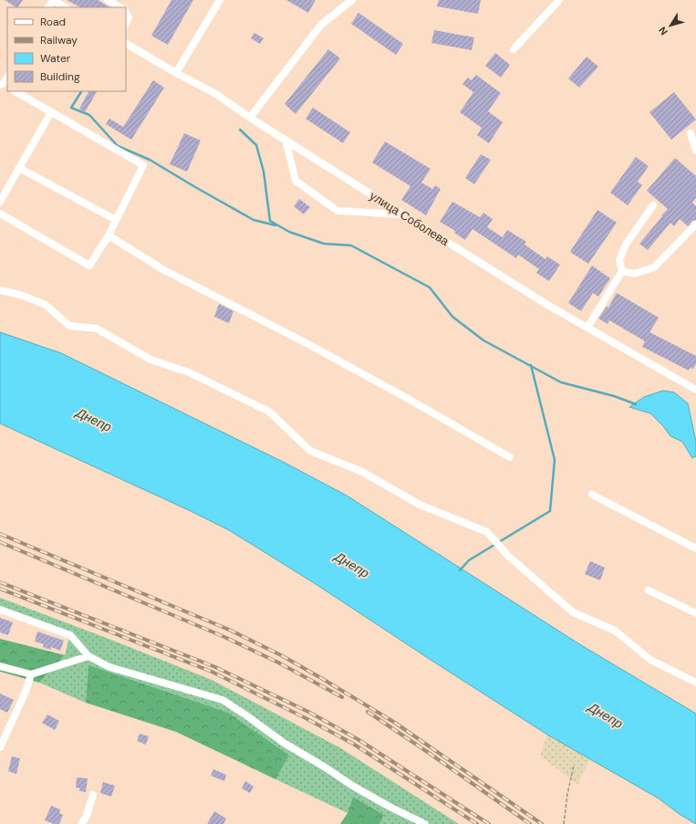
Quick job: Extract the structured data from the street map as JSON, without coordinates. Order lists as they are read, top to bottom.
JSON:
{
  "streets": {
    "street": ["улица Соболева"]
  },
  "water": ["Днепр"],
  "legend": [
    "Road",
    "Railway",
    "Water",
    "Building"
  ],
  "north": "bottom left"
}
